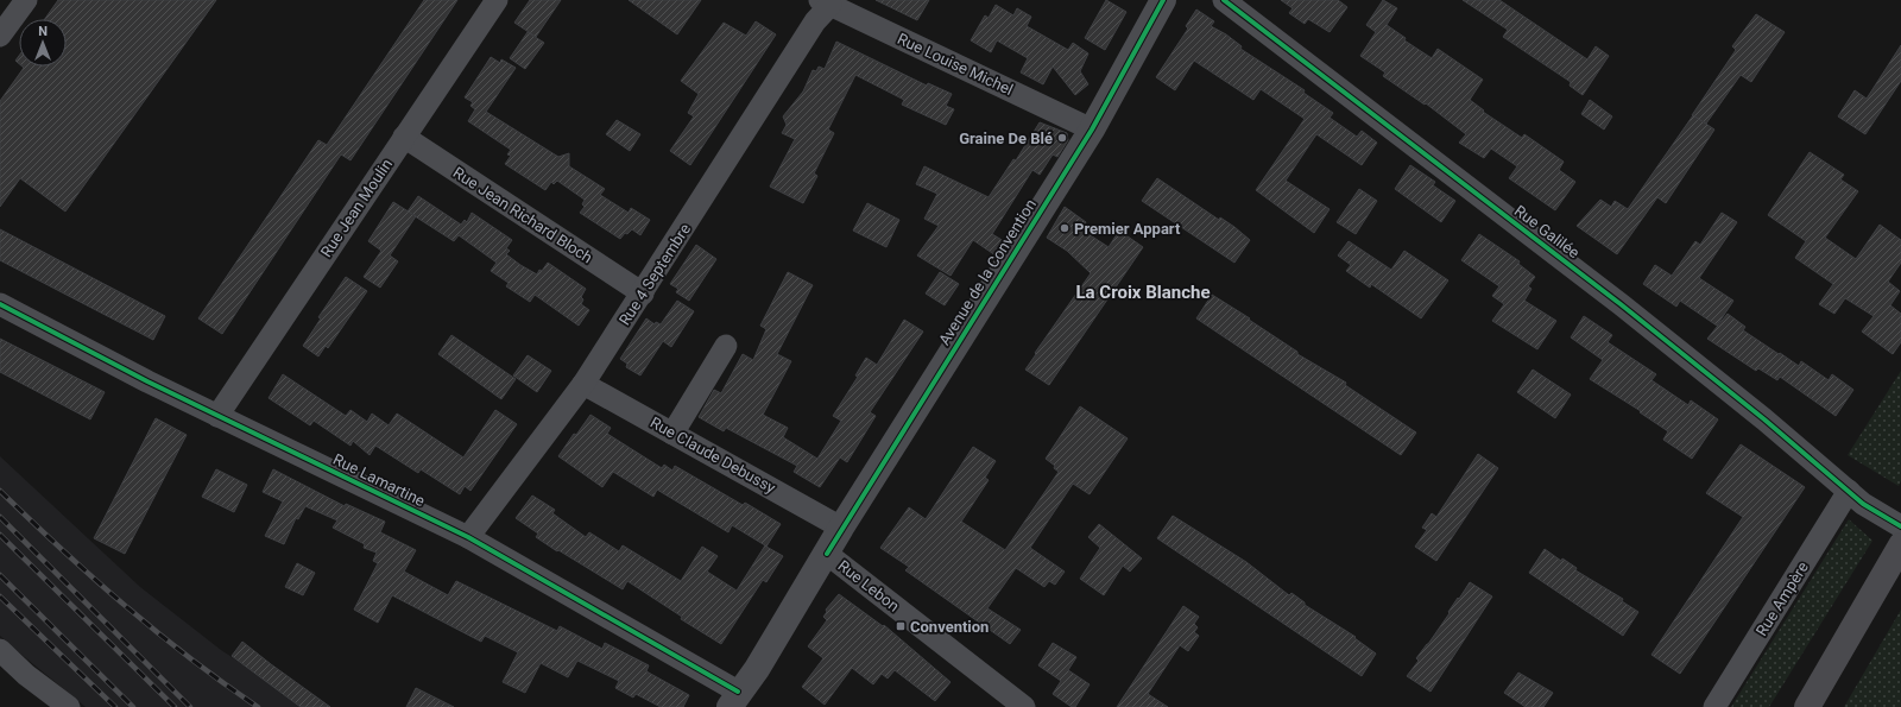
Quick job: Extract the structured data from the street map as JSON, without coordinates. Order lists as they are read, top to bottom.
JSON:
{
  "streets": {
    "street": [
      "Rue Louise Michel",
      "Rue Jean Moulin",
      "Rue Jean Richard Bloch",
      "Rue Galilée",
      "Avenue de la Convention",
      "Rue 4 Septembre",
      "Rue Claude Debussy",
      "Rue Lamartine",
      "Rue Lebon",
      "Rue Ampère"
    ]
  },
  "crossings": [
    ["Rue Louise Michel", "Avenue de la Convention"],
    ["Rue Louise Michel", "Rue 4 Septembre"],
    ["Rue Jean Moulin", "Rue Jean Richard Bloch"],
    ["Rue Jean Moulin", "Rue Lamartine"],
    ["Rue Jean Richard Bloch", "Rue 4 Septembre"],
    ["Rue Galilée", "Rue Ampère"],
    ["Avenue de la Convention", "Rue Claude Debussy"],
    ["Avenue de la Convention", "Rue Lamartine"],
    ["Avenue de la Convention", "Rue Lebon"],
    ["Rue 4 Septembre", "Rue Claude Debussy"],
    ["Rue 4 Septembre", "Rue Lamartine"]
  ],
  "districts": ["La Croix Blanche"],
  "places": {
    "other": ["Graine De Blé", "Premier Appart"],
    "transit": ["Convention"]
  },
  "north": "top"
}
